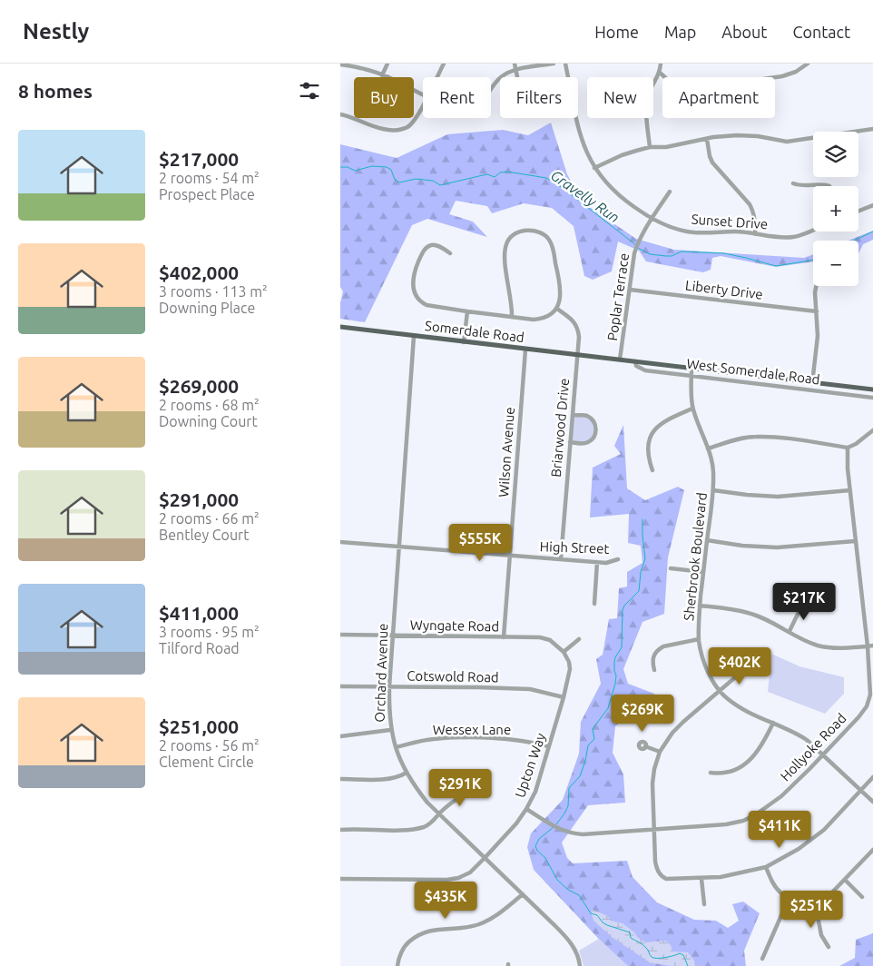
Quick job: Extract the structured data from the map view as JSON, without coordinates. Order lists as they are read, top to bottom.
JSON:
{
  "streets": {
    "main road": ["Somerdale Road", "West Somerdale Road"],
    "street": [
      "Sunset Drive",
      "Liberty Drive",
      "Poplar Terrace",
      "Briarwood Drive",
      "Wilson Avenue",
      "High Street",
      "Sherbrook Boulevard",
      "Wyngate Road",
      "Orchard Avenue",
      "Cotswold Road",
      "Wessex Lane",
      "Hollyoke Road",
      "Upton Way"
    ]
  },
  "crossings": [
    ["Sunset Drive", "Poplar Terrace"],
    ["Liberty Drive", "Poplar Terrace"],
    ["Poplar Terrace", "West Somerdale Road"],
    ["Somerdale Road", "West Somerdale Road"],
    ["Somerdale Road", "Briarwood Drive"],
    ["Somerdale Road", "Wilson Avenue"],
    ["Somerdale Road", "Orchard Avenue"],
    ["West Somerdale Road", "Sherbrook Boulevard"],
    ["Briarwood Drive", "High Street"],
    ["Wilson Avenue", "High Street"],
    ["Wilson Avenue", "Wyngate Road"],
    ["High Street", "Orchard Avenue"],
    ["Sherbrook Boulevard", "Hollyoke Road"],
    ["Wyngate Road", "Orchard Avenue"],
    ["Wyngate Road", "Upton Way"],
    ["Orchard Avenue", "Cotswold Road"],
    ["Orchard Avenue", "Wessex Lane"],
    ["Orchard Avenue", "Upton Way"],
    ["Cotswold Road", "Upton Way"],
    ["Wessex Lane", "Upton Way"],
    ["Hollyoke Road", "Upton Way"]
  ],
  "water": ["Gravelly Run"],
  "page": {
    "header": "Nestly",
    "nav": [
      "Home",
      "Map",
      "About",
      "Contact"
    ],
    "heading": "8 homes",
    "chip": [
      "Buy",
      "Rent",
      "Filters",
      "New",
      "Apartment"
    ],
    "list": [
      {
        "name": "$217,000",
        "note": "2 rooms · 54 m² · Prospect Place"
      },
      {
        "name": "$402,000",
        "note": "3 rooms · 113 m² · Downing Place"
      },
      {
        "name": "$269,000",
        "note": "2 rooms · 68 m² · Downing Court"
      },
      {
        "name": "$291,000",
        "note": "2 rooms · 66 m² · Bentley Court"
      },
      {
        "name": "$411,000",
        "note": "3 rooms · 95 m² · Tilford Road"
      },
      {
        "name": "$251,000",
        "note": "2 rooms · 56 m² · Clement Circle"
      }
    ],
    "map_buttons": ["+", "−"],
    "price": [
      "$555K",
      "$217K",
      "$402K",
      "$269K",
      "$291K",
      "$411K",
      "$435K",
      "$251K"
    ]
  }
}
